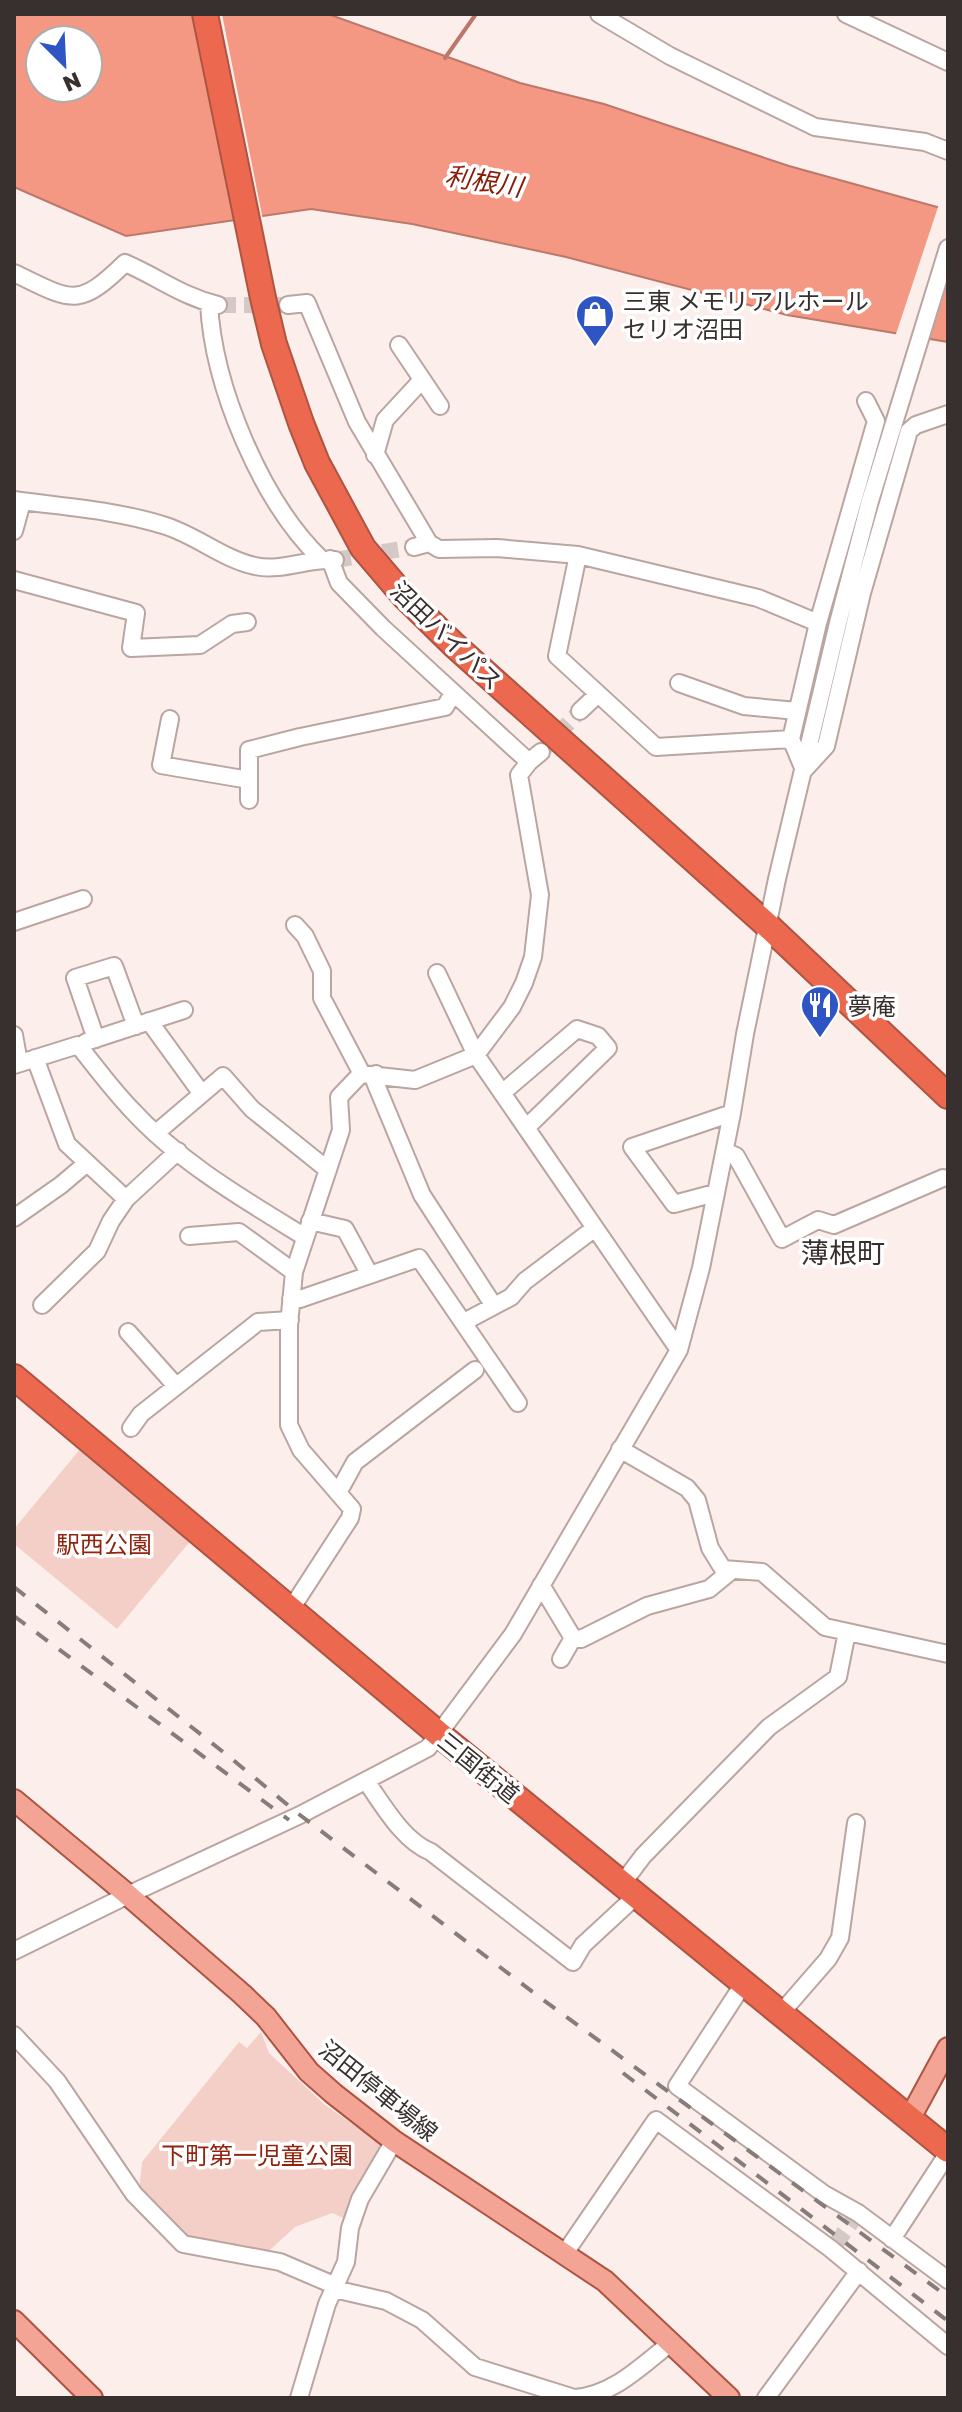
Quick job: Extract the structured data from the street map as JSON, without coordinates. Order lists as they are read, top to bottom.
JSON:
{
  "streets": {
    "highway": ["沼田バイパス", "三国街道"],
    "main road": ["沼田停車場線"]
  },
  "districts": ["薄根町"],
  "water": ["利根川"],
  "parks": ["駅西公園", "下町第一児童公園"],
  "places": {
    "shop": ["三東 メモリアルホール セリオ沼田"],
    "restaurant": ["夢庵"]
  },
  "north": "bottom right"
}
